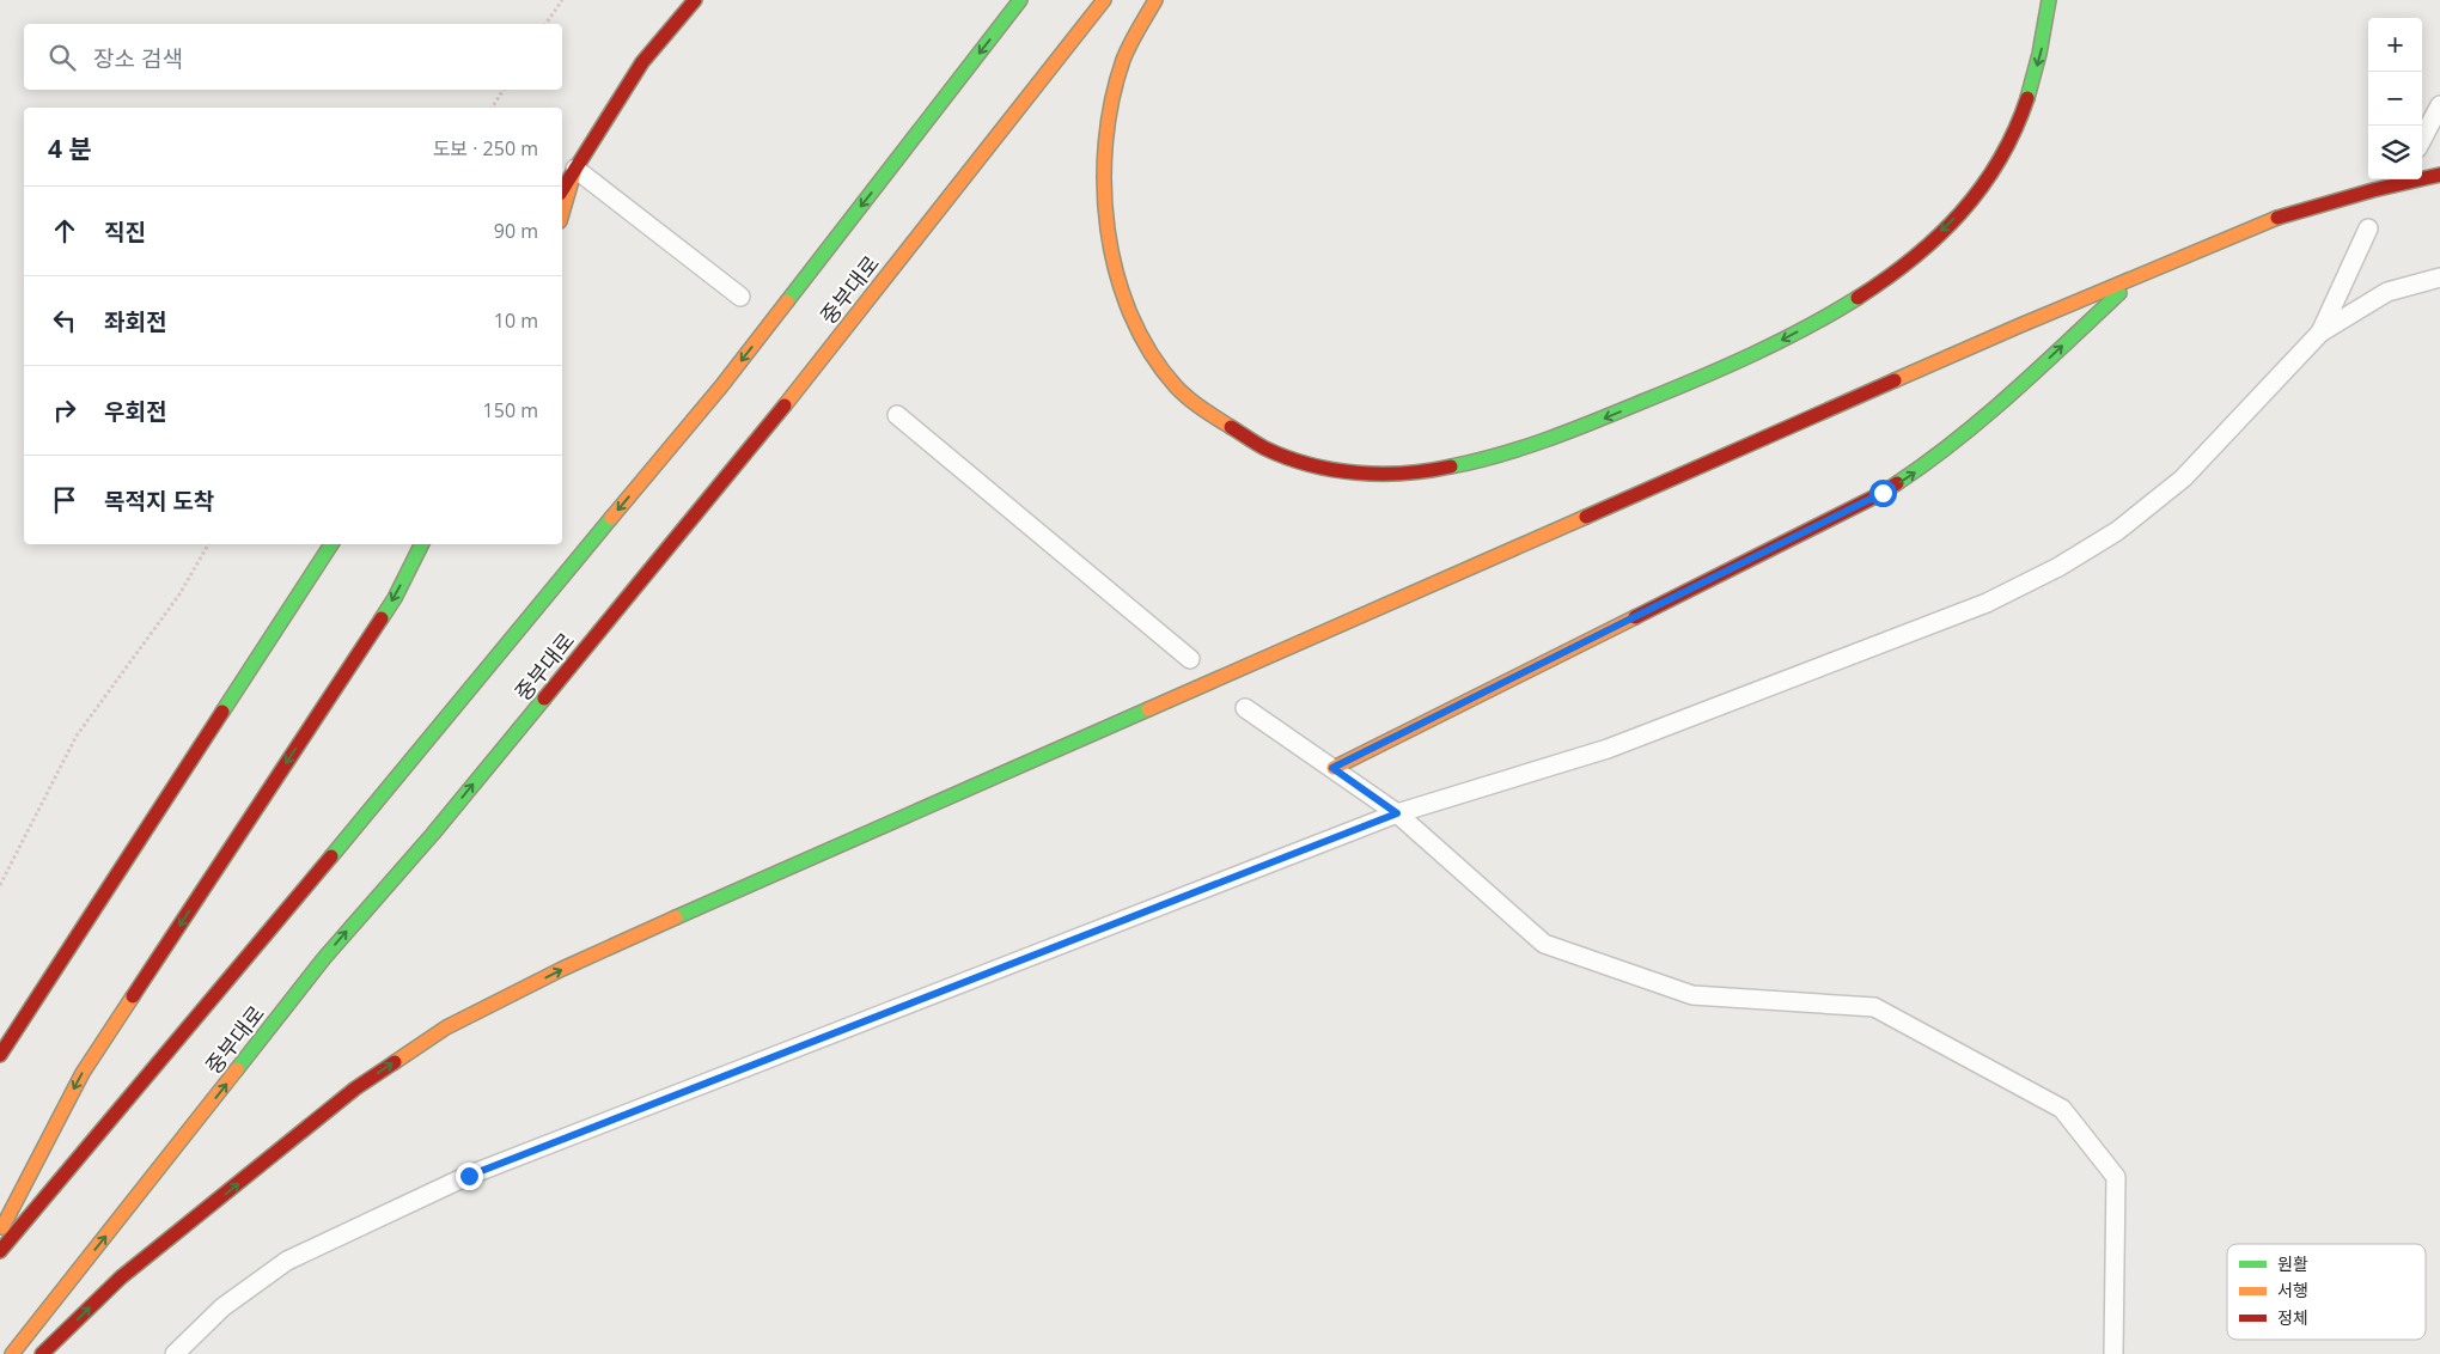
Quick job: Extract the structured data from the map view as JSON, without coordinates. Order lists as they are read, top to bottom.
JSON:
{
  "streets": {
    "main road": ["중부대로"]
  },
  "legend": ["원활", "서행", "정체"],
  "page": {
    "map_buttons": ["+", "−"],
    "search": "장소 검색",
    "heading": ["4 분", "도보 · 250 m"],
    "list": [
      ["직진", "90 m"],
      ["좌회전", "10 m"],
      ["우회전", "150 m"],
      "목적지 도착"
    ]
  }
}
